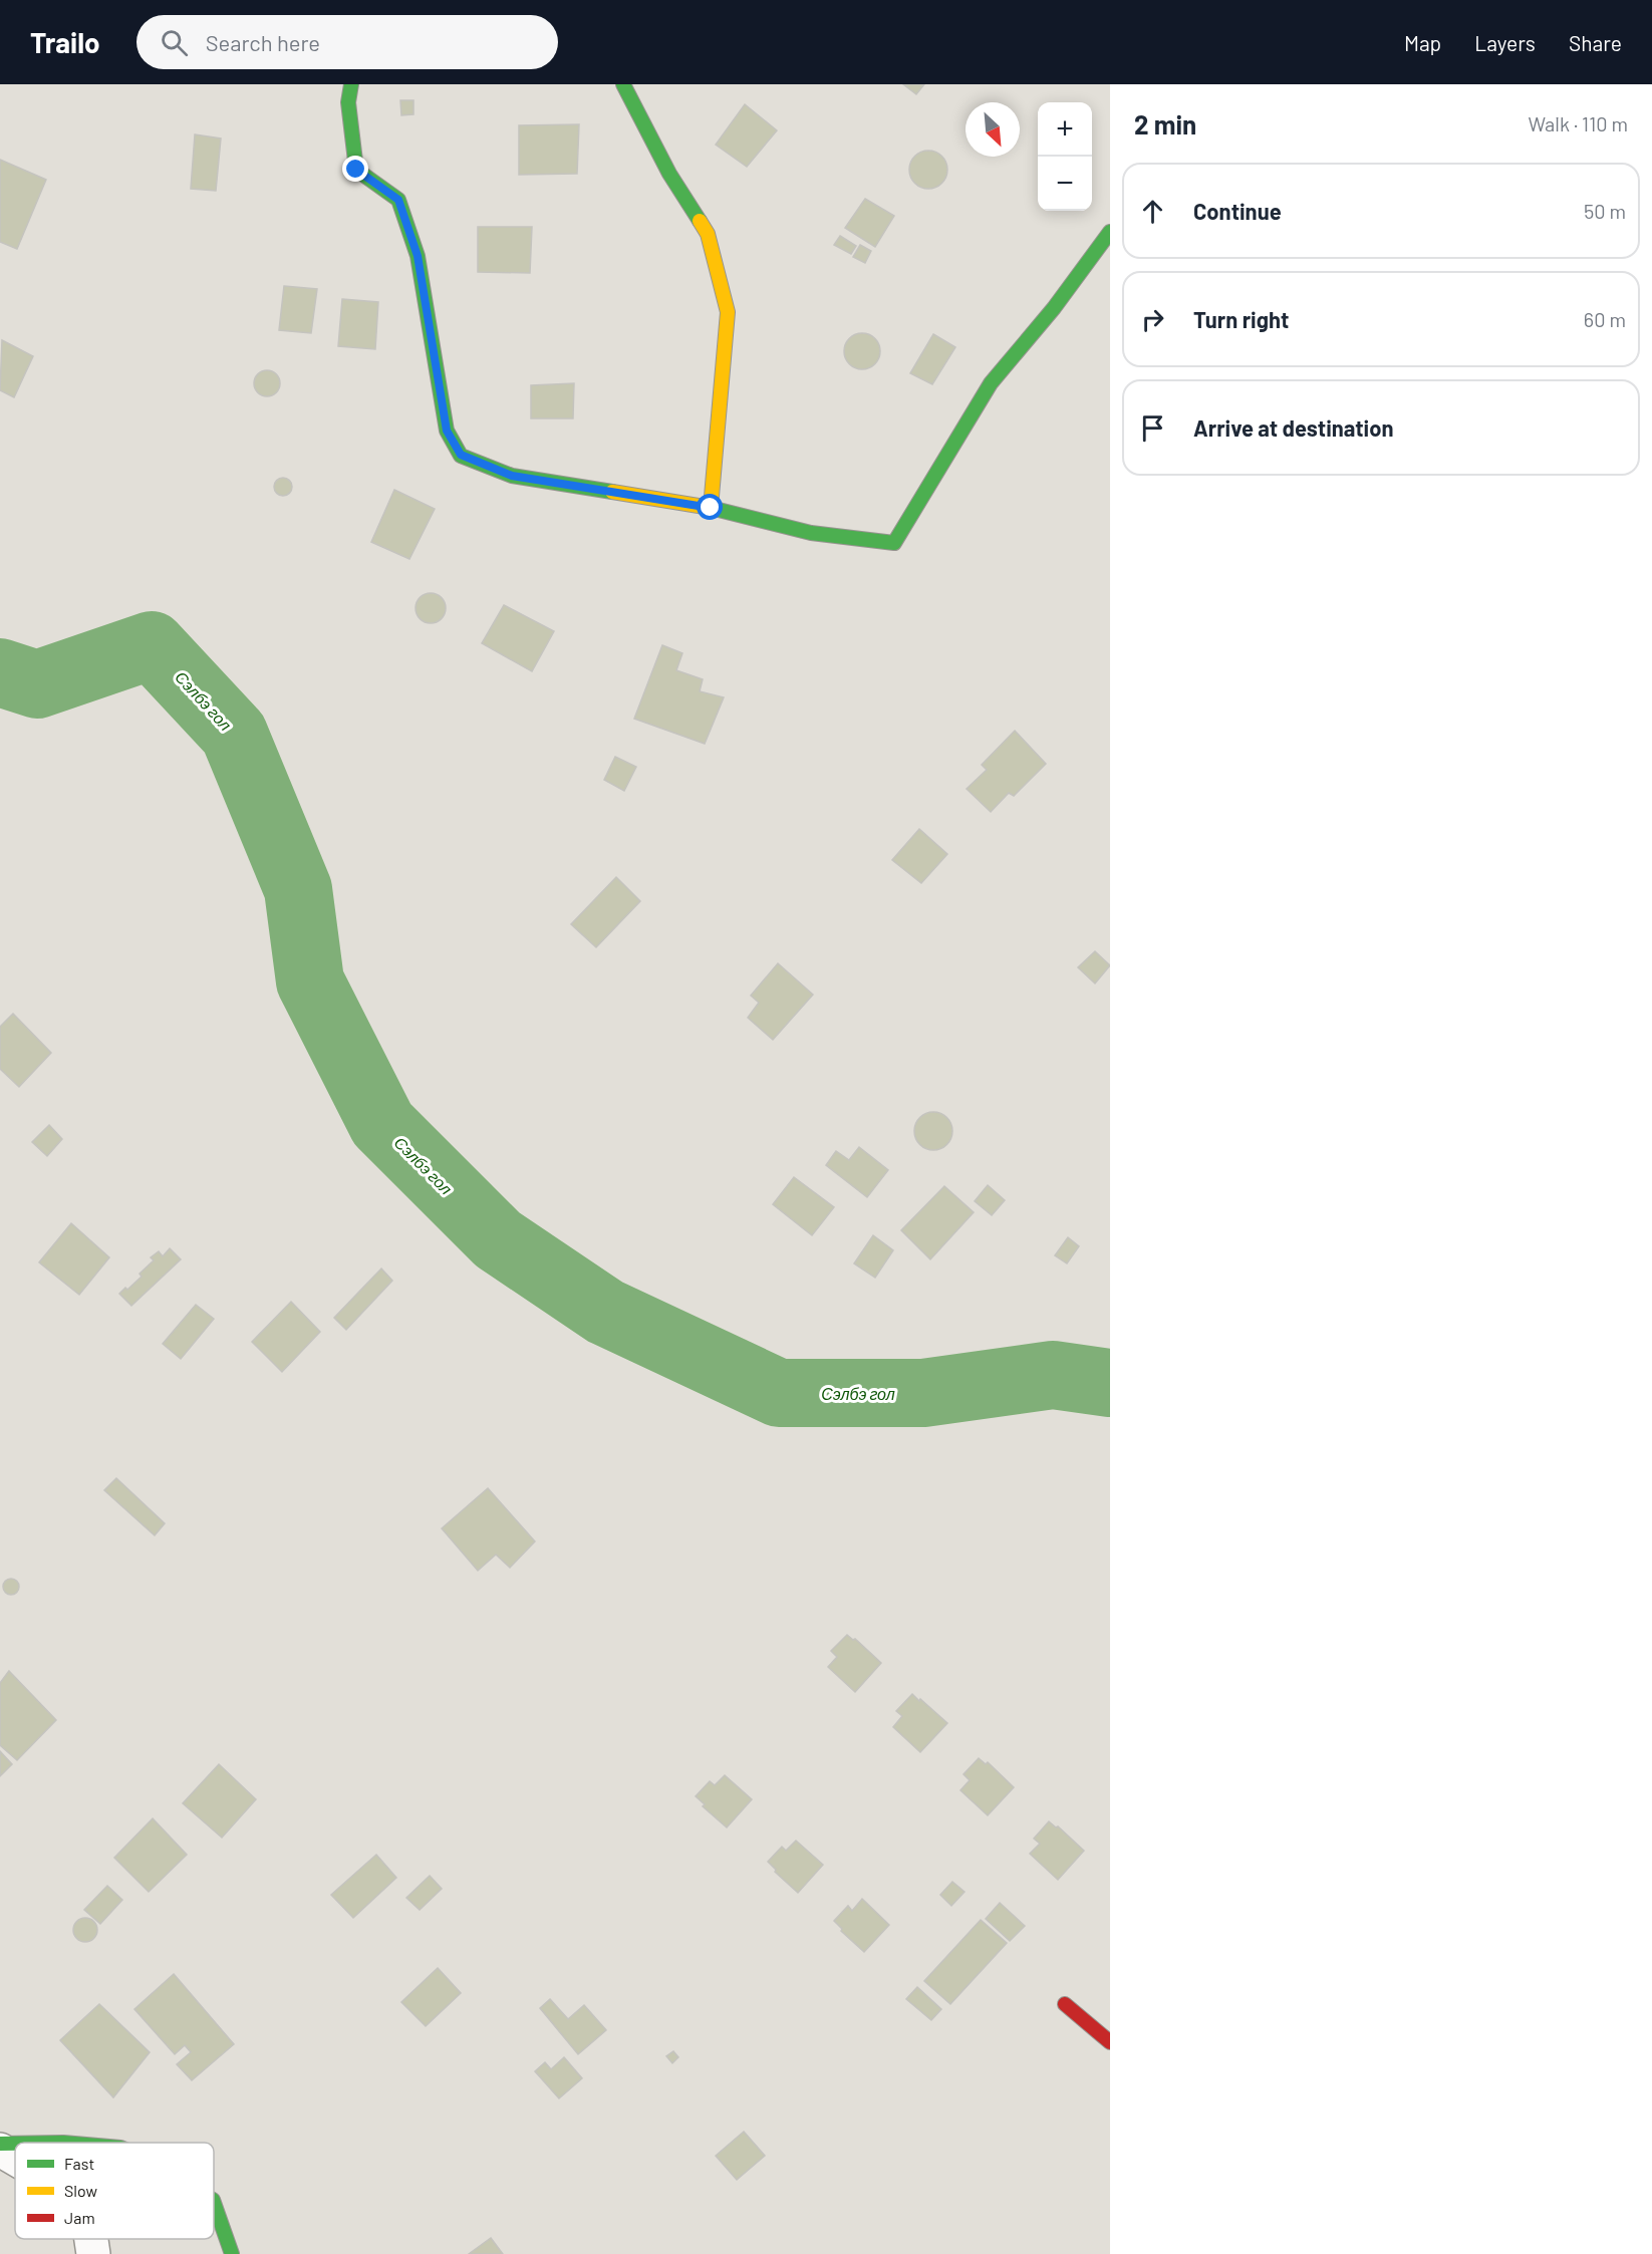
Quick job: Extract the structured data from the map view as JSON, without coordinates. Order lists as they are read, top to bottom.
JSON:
{
  "water": ["Сэлбэ гол"],
  "legend": ["Fast", "Slow", "Jam"],
  "north": "bottom right",
  "page": {
    "header": "Trailo",
    "search": "Search here",
    "nav": ["Map", "Layers", "Share"],
    "heading": ["2 min", "Walk · 110 m"],
    "map_buttons": ["+", "−"],
    "list": [
      ["Continue", "50 m"],
      ["Turn right", "60 m"],
      "Arrive at destination"
    ]
  }
}
